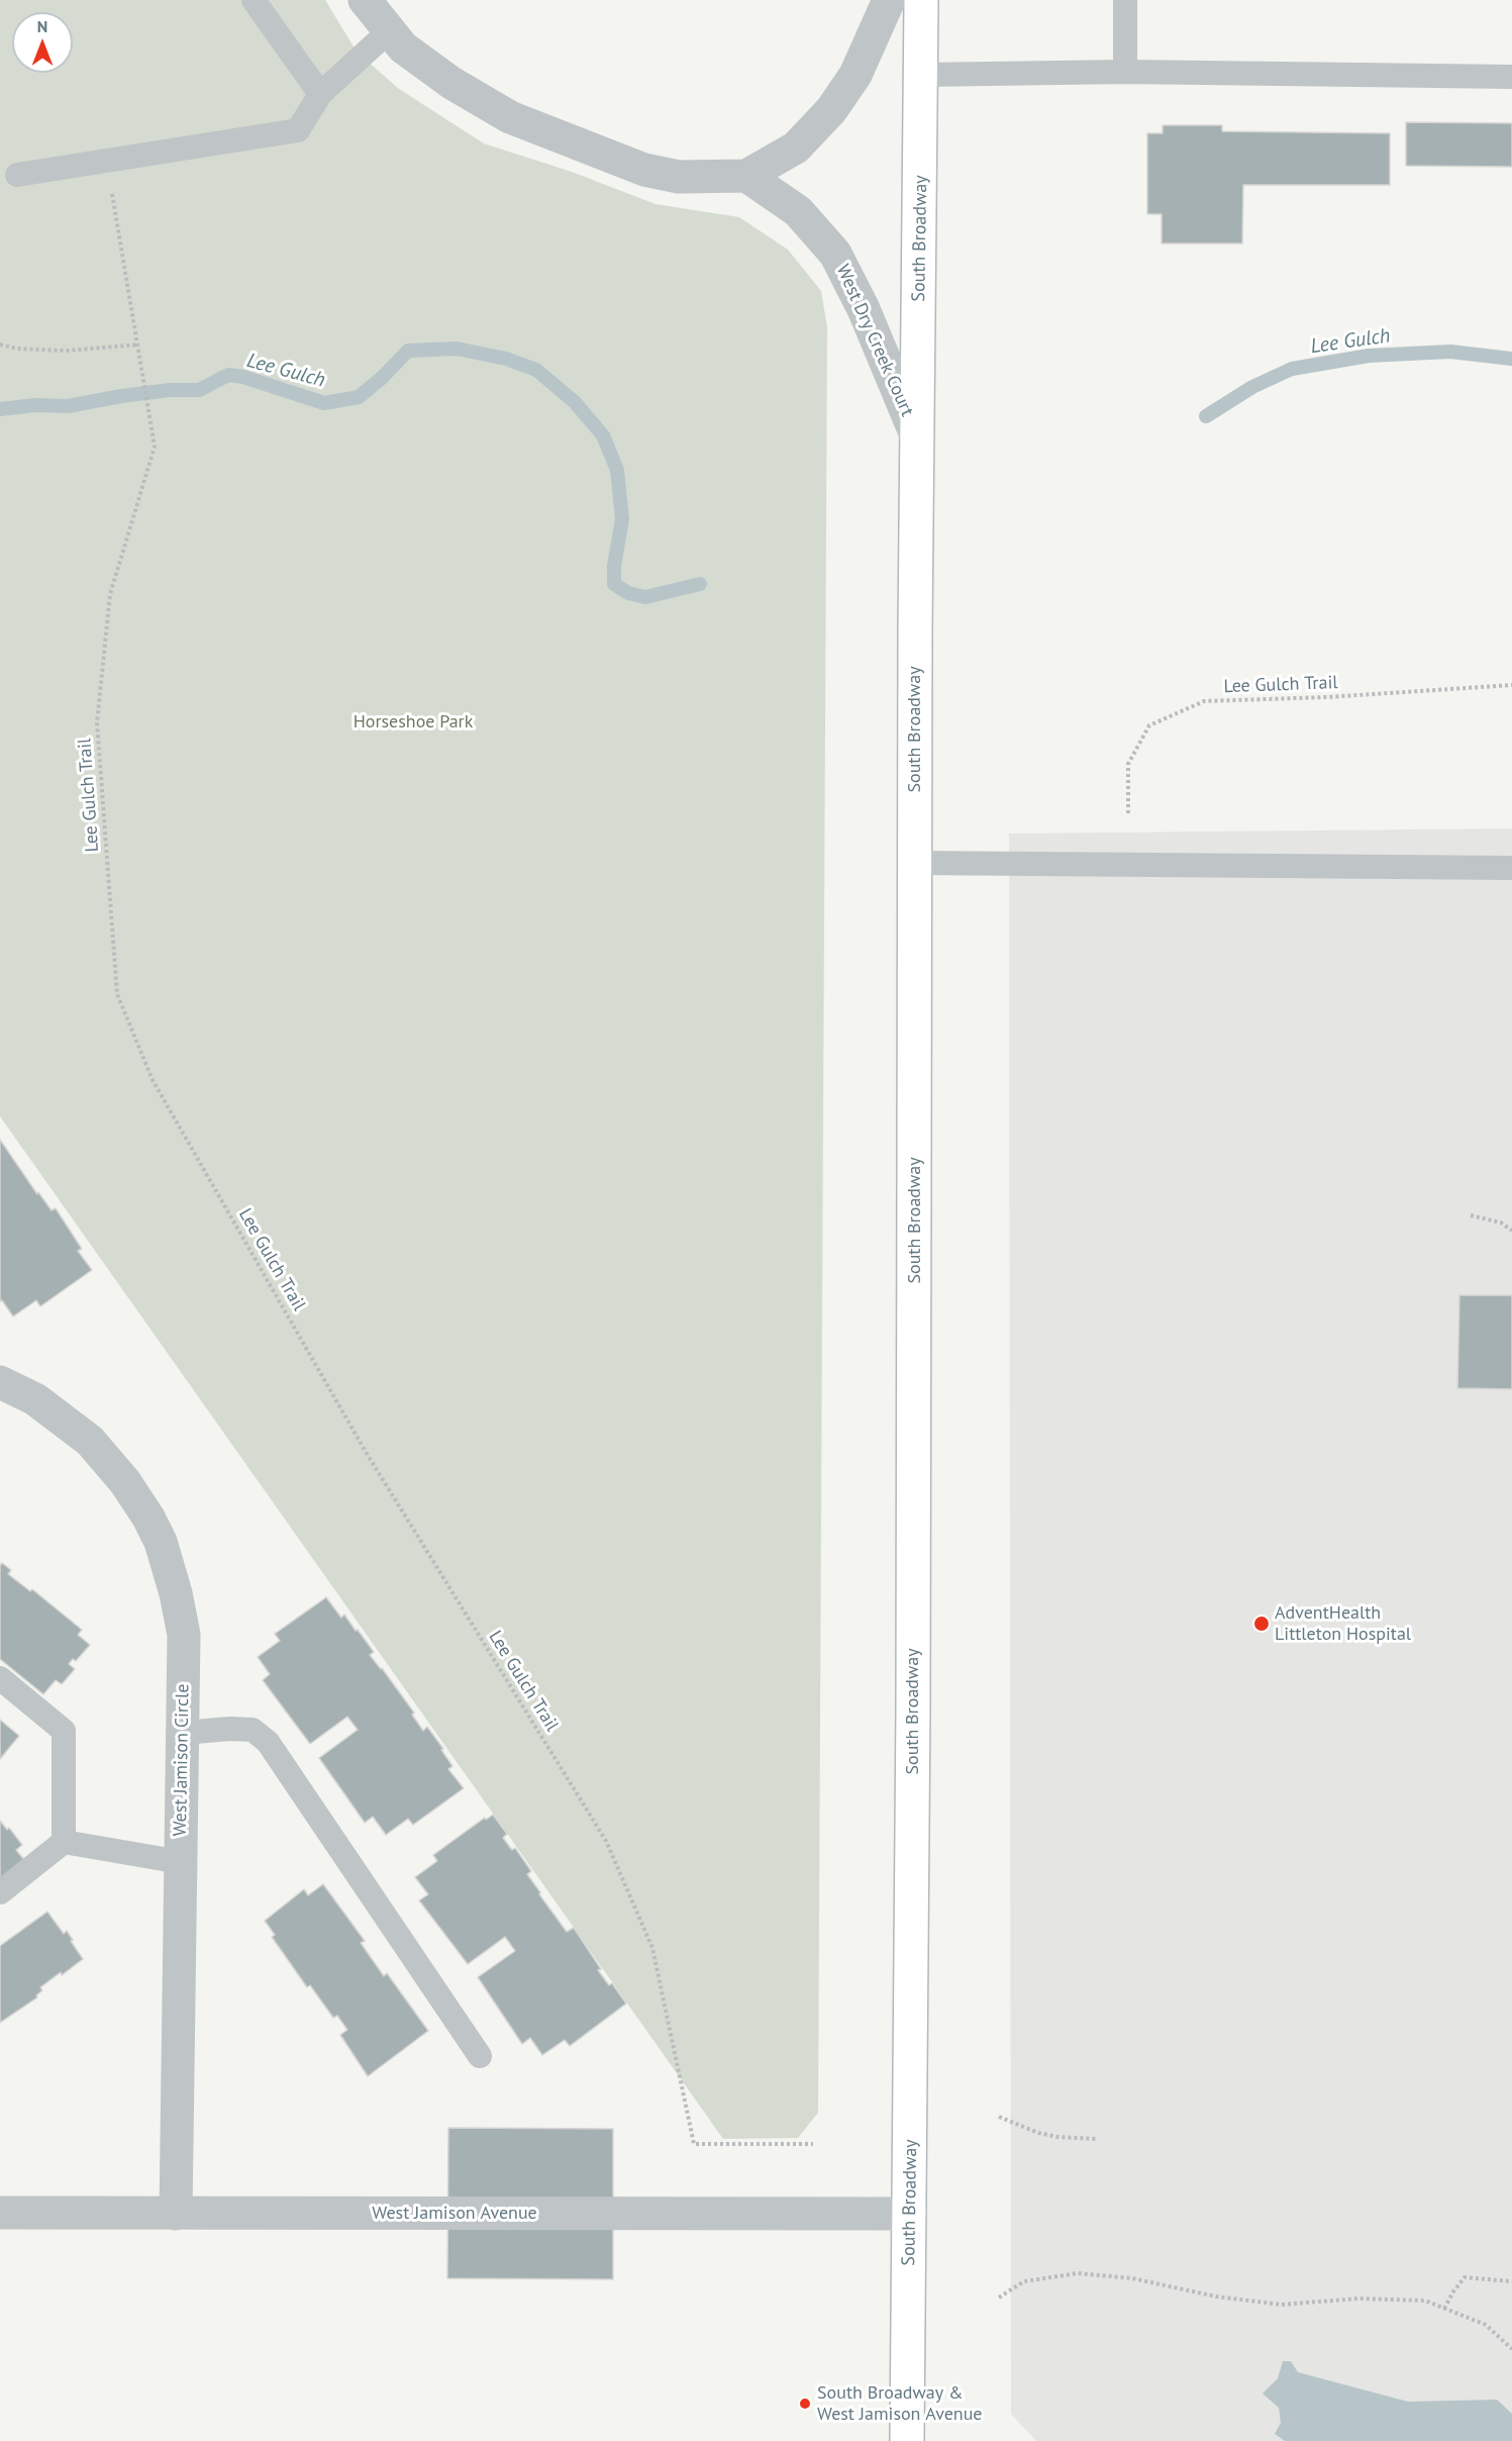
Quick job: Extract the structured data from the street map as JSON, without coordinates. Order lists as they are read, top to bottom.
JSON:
{
  "streets": {
    "main road": ["South Broadway"],
    "street": ["West Dry Creek Court", "West Jamison Circle", "West Jamison Avenue"],
    "path": ["Lee Gulch Trail"]
  },
  "crossings": [
    ["South Broadway", "West Dry Creek Court"],
    ["South Broadway", "West Jamison Avenue"],
    ["West Jamison Circle", "West Jamison Avenue"]
  ],
  "water": ["Lee Gulch"],
  "parks": ["Horseshoe Park"],
  "places": ["AdventHealth Littleton Hospital", "South Broadway & West Jamison Avenue"],
  "north": "top"
}
